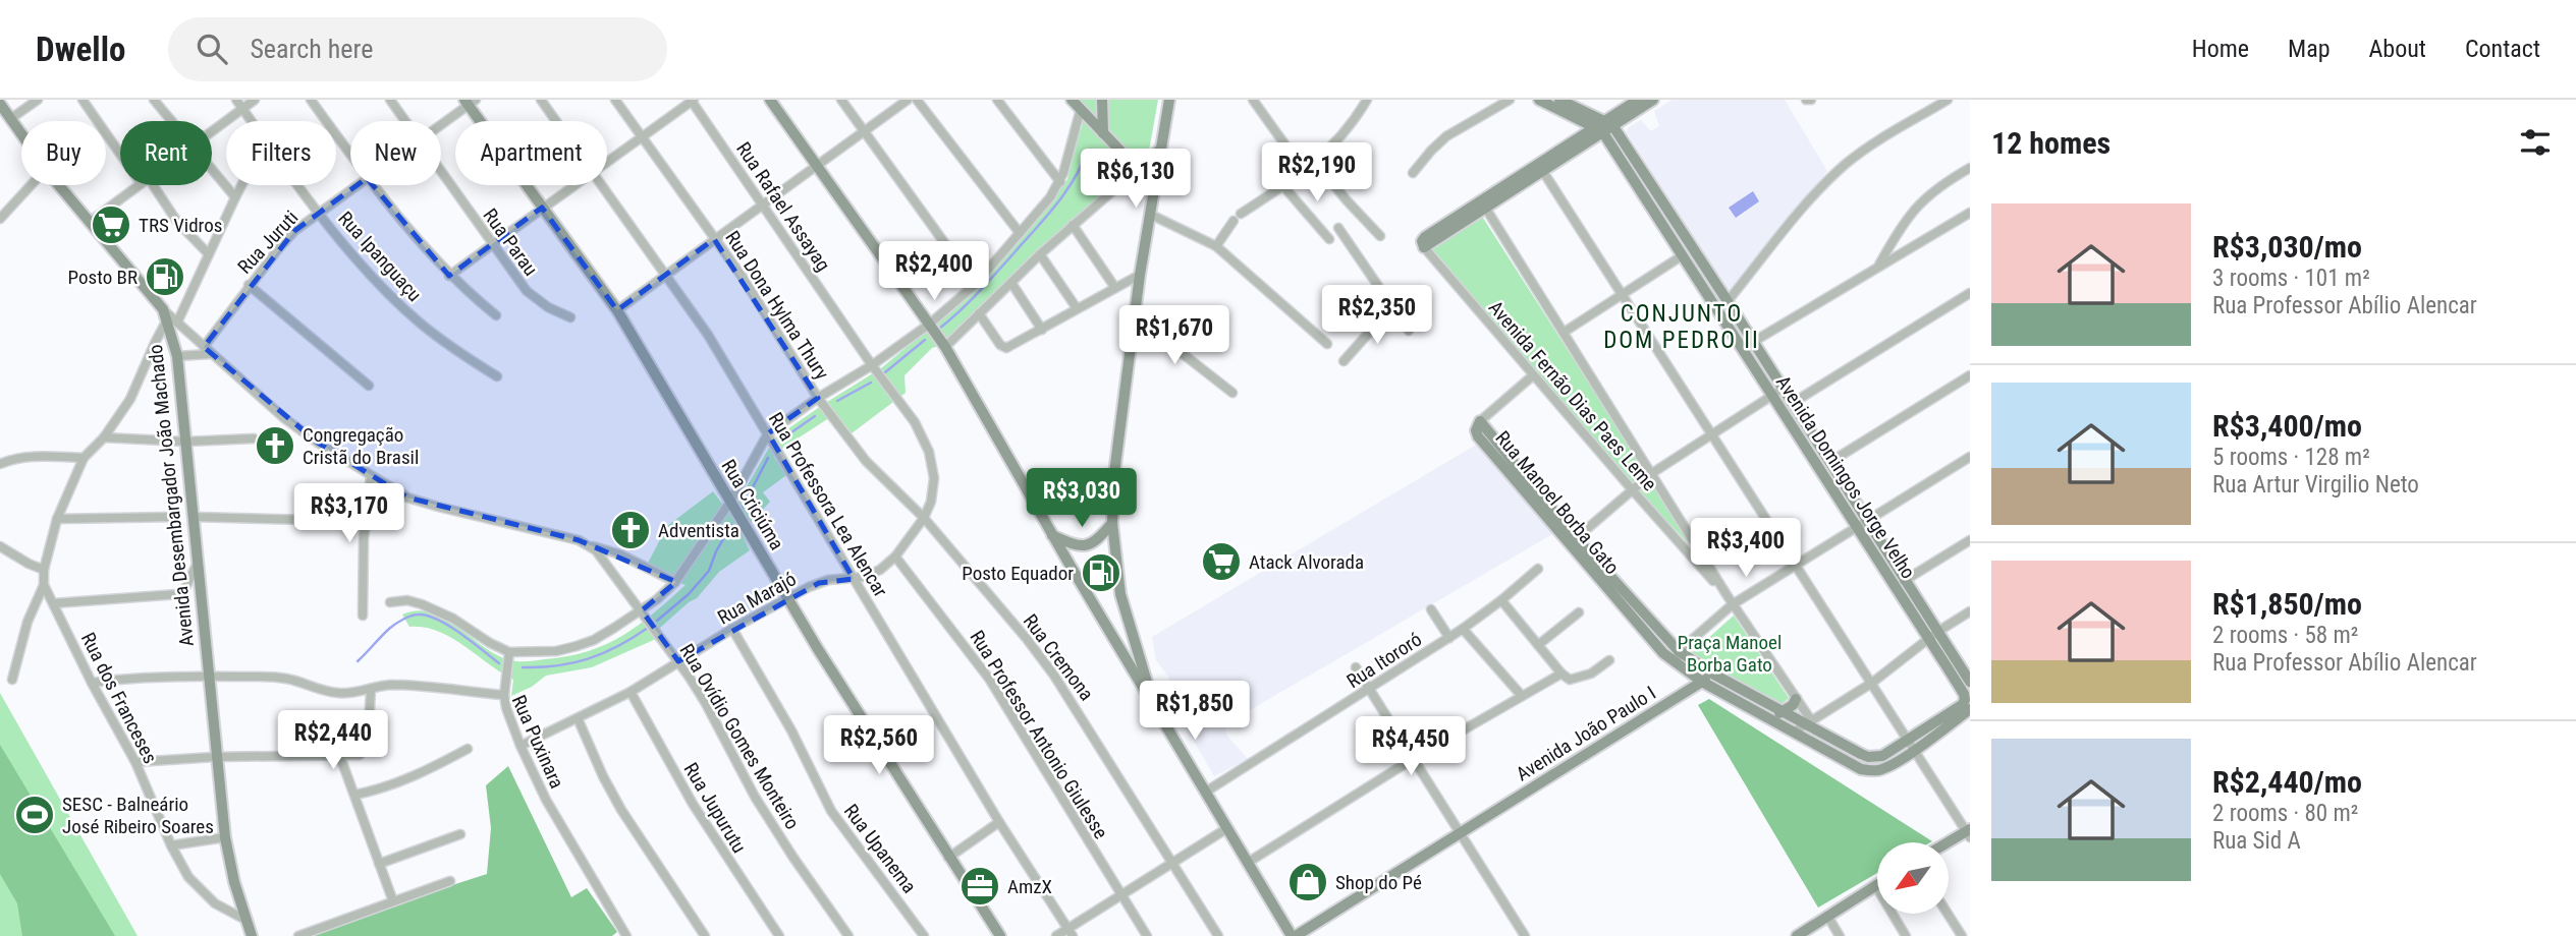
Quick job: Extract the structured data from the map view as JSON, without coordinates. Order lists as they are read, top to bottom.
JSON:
{
  "streets": {
    "street": [
      "Rua Rafael Assayag",
      "Rua Juruti",
      "Rua Parau",
      "Rua Ipanguaçu",
      "Rua Dona Hylma Thury",
      "Avenida Fernão Dias Paes Leme",
      "Avenida Domingos Jorge Velho",
      "Avenida Desembargador João Machado",
      "Rua Manoel Borba Gato",
      "Rua Criciúma",
      "Rua Professora Lea Alencar",
      "Rua Marajó",
      "Rua Cremona",
      "Rua Itororó",
      "Rua dos Franceses",
      "Avenida João Paulo I",
      "Rua Professor Antonio Giulesse",
      "Rua Ovídio Gomes Monteiro",
      "Rua Puxinara",
      "Rua Jupurutu",
      "Rua Upanema"
    ]
  },
  "crossings": [
    ["Rua Rafael Assayag", "Rua Dona Hylma Thury"],
    ["Rua Rafael Assayag", "Rua Marajó"],
    ["Rua Rafael Assayag", "Rua Cremona"],
    ["Rua Juruti", "Rua Ipanguaçu"],
    ["Rua Juruti", "Rua Criciúma"],
    ["Rua Dona Hylma Thury", "Rua Marajó"],
    ["Rua Dona Hylma Thury", "Rua Cremona"],
    ["Avenida Fernão Dias Paes Leme", "Rua Manoel Borba Gato"],
    ["Avenida Domingos Jorge Velho", "Rua Manoel Borba Gato"],
    ["Avenida Desembargador João Machado", "Rua dos Franceses"],
    ["Avenida Desembargador João Machado", "Rua Puxinara"],
    ["Rua Manoel Borba Gato", "Avenida João Paulo I"],
    ["Rua Criciúma", "Rua Marajó"],
    ["Rua Professora Lea Alencar", "Rua Marajó"],
    ["Rua Marajó", "Rua Cremona"],
    ["Rua Marajó", "Rua Professor Antonio Giulesse"],
    ["Rua Marajó", "Rua Ovídio Gomes Monteiro"],
    ["Rua Marajó", "Rua Puxinara"],
    ["Rua Marajó", "Rua Jupurutu"],
    ["Rua Marajó", "Rua Upanema"],
    ["Rua dos Franceses", "Rua Puxinara"]
  ],
  "districts": ["CONJUNTO DOM PEDRO II"],
  "parks": ["Praça Manoel Borba Gato"],
  "places": {
    "supermarket": ["TRS Vidros", "Atack Alvorada"],
    "fuel station": ["Posto BR", "Posto Equador"],
    "church": ["Congregação Cristã do Brasil", "Adventista"],
    "sports": ["SESC - Balneário José Ribeiro Soares"],
    "shop": ["Shop do Pé"],
    "office": ["AmzX"]
  },
  "north": "bottom left",
  "page": {
    "header": "Dwello",
    "search": "Search here",
    "nav": [
      "Home",
      "Map",
      "About",
      "Contact"
    ],
    "heading": "12 homes",
    "chip": [
      "Buy",
      "Rent",
      "Filters",
      "New",
      "Apartment"
    ],
    "price": [
      "R$2,190",
      "R$6,130",
      "R$2,400",
      "R$2,350",
      "R$1,670",
      "R$3,030",
      "R$3,170",
      "R$3,400",
      "R$1,850",
      "R$2,440",
      "R$2,560",
      "R$4,450"
    ],
    "list": [
      {
        "name": "R$3,030/mo",
        "note": "3 rooms · 101 m² · Rua Professor Abílio Alencar"
      },
      {
        "name": "R$3,400/mo",
        "note": "5 rooms · 128 m² · Rua Artur Virgilio Neto"
      },
      {
        "name": "R$1,850/mo",
        "note": "2 rooms · 58 m² · Rua Professor Abílio Alencar"
      },
      {
        "name": "R$2,440/mo",
        "note": "2 rooms · 80 m² · Rua Sid A"
      }
    ]
  }
}
